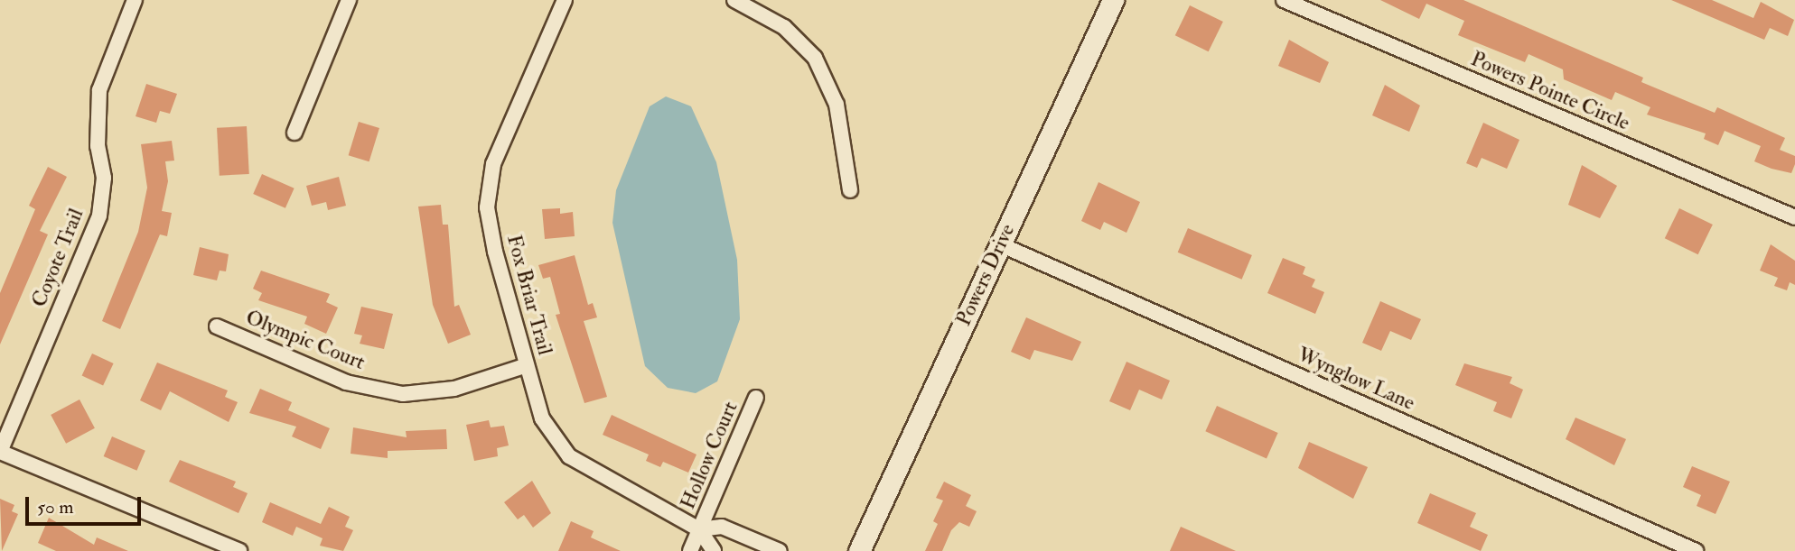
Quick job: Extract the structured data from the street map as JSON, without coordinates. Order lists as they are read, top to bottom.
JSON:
{
  "streets": {
    "street": [
      "Powers Pointe Circle",
      "Coyote Trail",
      "Powers Drive",
      "Fox Briar Trail",
      "Olympic Court",
      "Wynglow Lane",
      "Hollow Court"
    ]
  },
  "crossings": [
    ["Powers Drive", "Wynglow Lane"],
    ["Fox Briar Trail", "Olympic Court"],
    ["Fox Briar Trail", "Hollow Court"]
  ],
  "scale_bar": "50 m"
}
